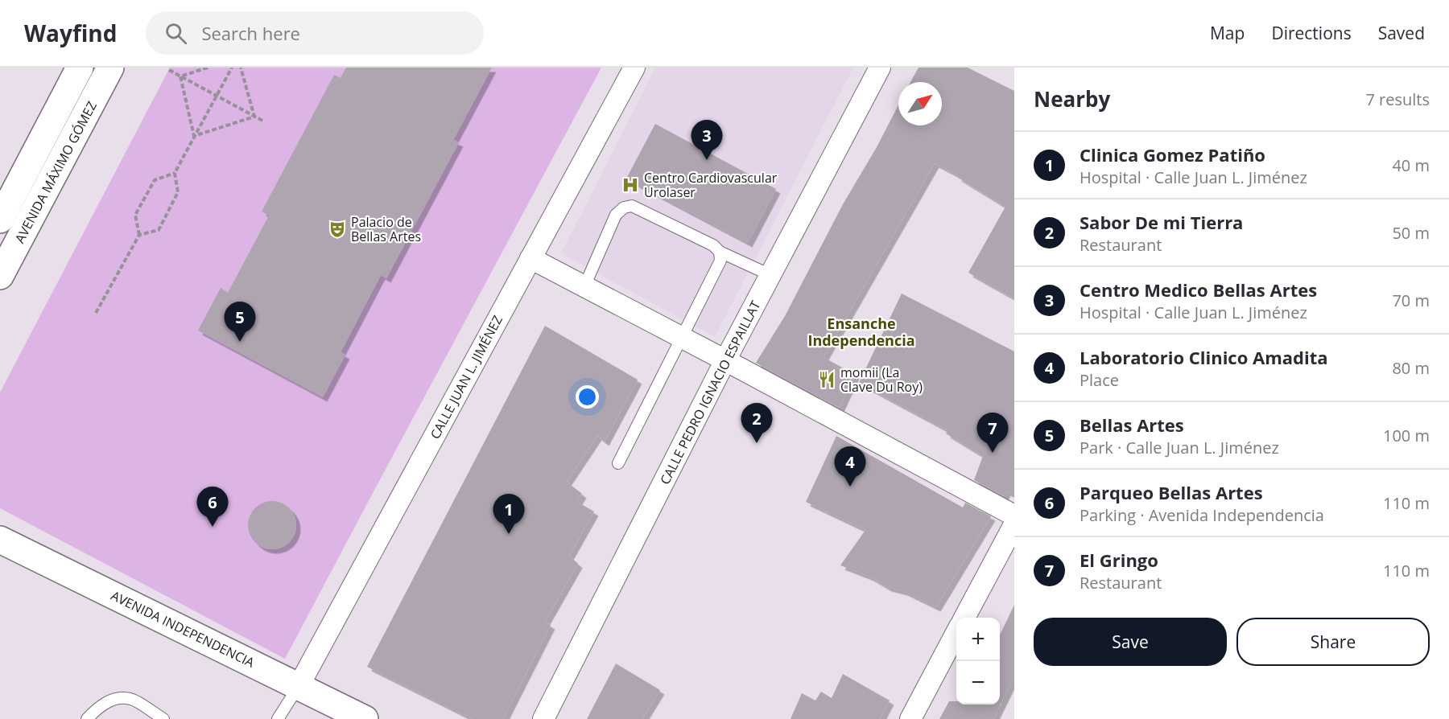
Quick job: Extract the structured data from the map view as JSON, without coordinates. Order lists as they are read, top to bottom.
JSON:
{
  "streets": {
    "main road": ["AVENIDA MÁXIMO GÓMEZ", "AVENIDA INDEPENDENCIA"],
    "street": ["CALLE JUAN L. JIMÉNEZ", "CALLE PEDRO IGNACIO ESPAILLAT"]
  },
  "crossings": [
    ["CALLE JUAN L. JIMÉNEZ", "AVENIDA INDEPENDENCIA"]
  ],
  "districts": ["Ensanche Independencia"],
  "places": {
    "hospital": ["Centro Cardiovascular Urolaser"],
    "theatre": ["Palacio de Bellas Artes"],
    "restaurant": ["momii (La Clave Du Roy)"]
  },
  "north": "top right",
  "page": {
    "header": "Wayfind",
    "search": "Search here",
    "nav": ["Map", "Directions", "Saved"],
    "heading": ["Nearby", "7 results"],
    "pins": [
      "3",
      "5",
      "2",
      "7",
      "4",
      "6",
      "1"
    ],
    "list": [
      {
        "mark": "1",
        "name": "Clinica Gomez Patiño",
        "note": "Hospital · Calle Juan L. Jiménez",
        "value": "40 m"
      },
      {
        "mark": "2",
        "name": "Sabor De mi Tierra",
        "note": "Restaurant",
        "value": "50 m"
      },
      {
        "mark": "3",
        "name": "Centro Medico Bellas Artes",
        "note": "Hospital · Calle Juan L. Jiménez",
        "value": "70 m"
      },
      {
        "mark": "4",
        "name": "Laboratorio Clinico Amadita",
        "note": "Place",
        "value": "80 m"
      },
      {
        "mark": "5",
        "name": "Bellas Artes",
        "note": "Park · Calle Juan L. Jiménez",
        "value": "100 m"
      },
      {
        "mark": "6",
        "name": "Parqueo Bellas Artes",
        "note": "Parking · Avenida Independencia",
        "value": "110 m"
      },
      {
        "mark": "7",
        "name": "El Gringo",
        "note": "Restaurant",
        "value": "110 m"
      }
    ],
    "buttons": ["Save", "Share"],
    "map_buttons": ["+", "−"]
  }
}
